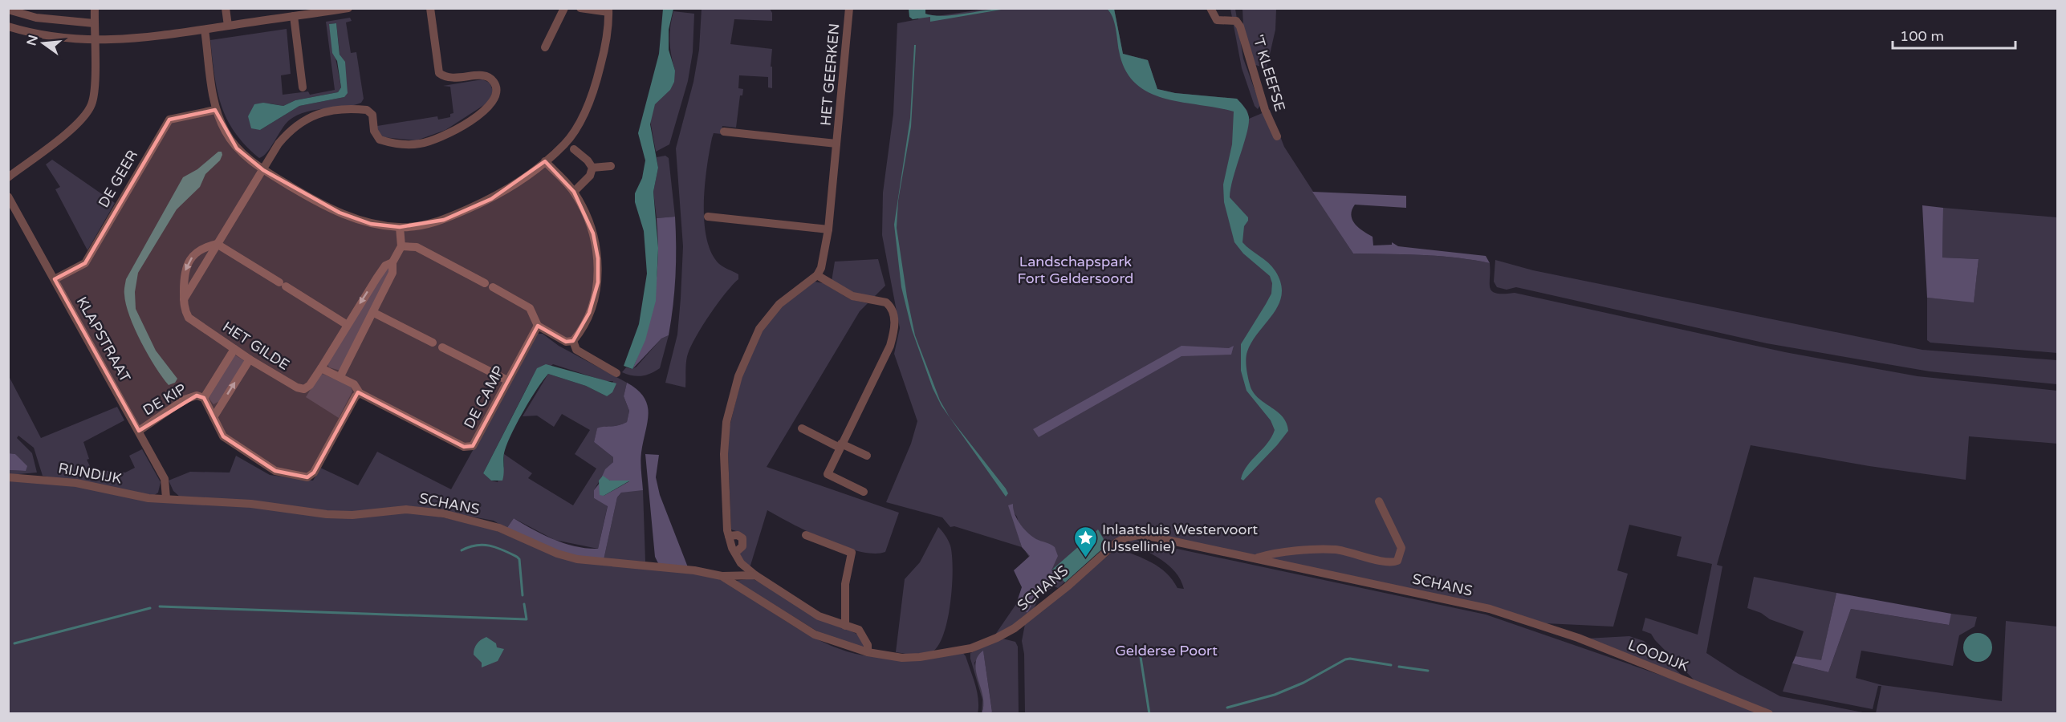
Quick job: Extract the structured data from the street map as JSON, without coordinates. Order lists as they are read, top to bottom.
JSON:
{
  "streets": {
    "street": [
      "'T KLEEFSE",
      "HET GEERKEN",
      "DE GEER",
      "KLAPSTRAAT",
      "HET GILDE",
      "DE CAMP",
      "DE KIP",
      "RIJNDIJK",
      "SCHANS",
      "LOODIJK"
    ]
  },
  "crossings": [
    ["DE GEER", "KLAPSTRAAT"],
    ["KLAPSTRAAT", "DE KIP"],
    ["KLAPSTRAAT", "RIJNDIJK"],
    ["KLAPSTRAAT", "SCHANS"],
    ["HET GILDE", "DE CAMP"],
    ["RIJNDIJK", "SCHANS"],
    ["SCHANS", "LOODIJK"]
  ],
  "parks": ["Landschapspark Fort Geldersoord", "Gelderse Poort"],
  "places": {
    "place": ["Inlaatsluis Westervoort (IJssellinie)"]
  },
  "scale_bar": "100 m",
  "north": "left"
}
